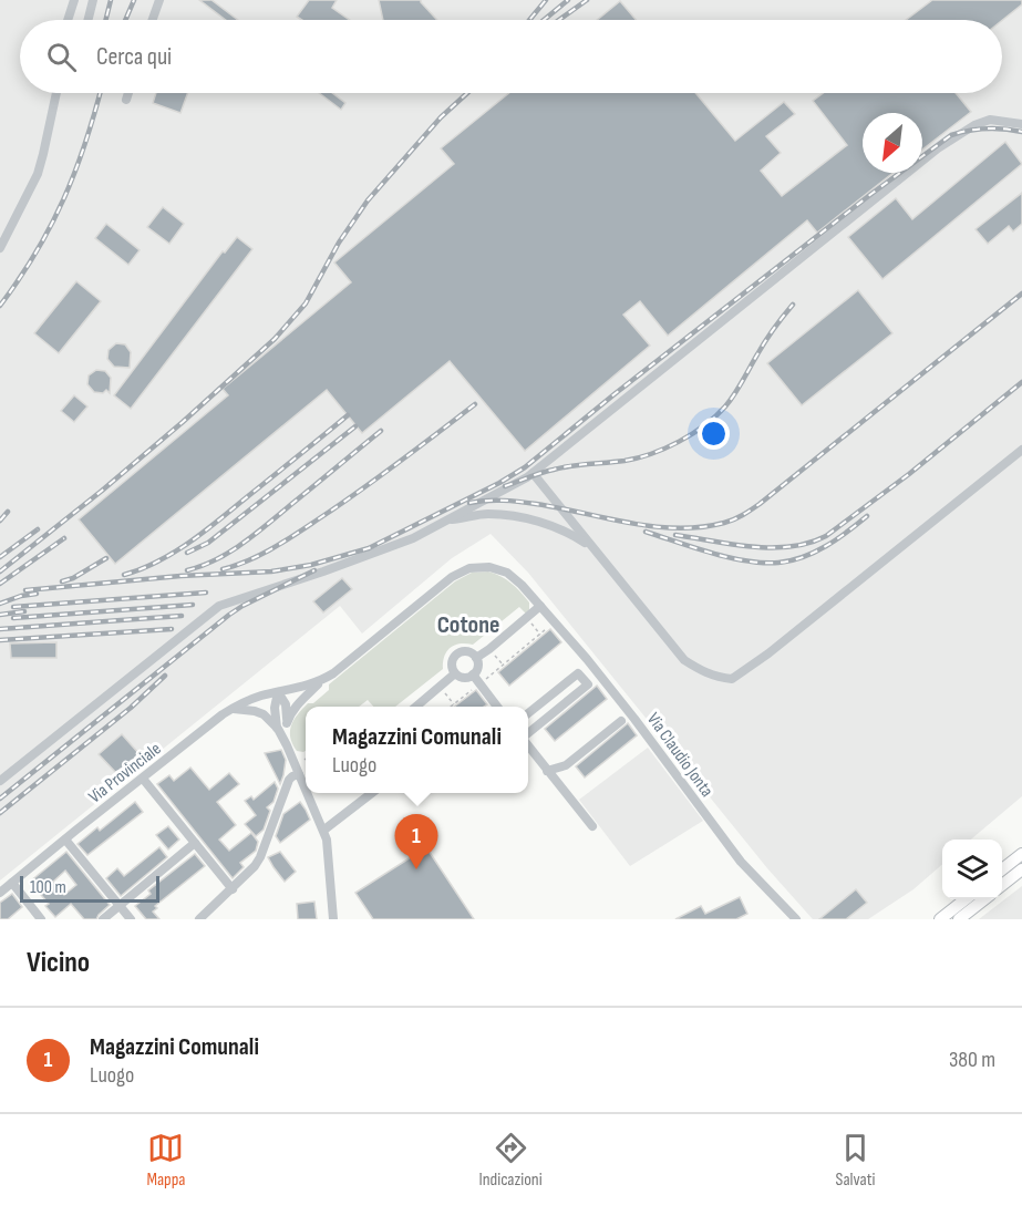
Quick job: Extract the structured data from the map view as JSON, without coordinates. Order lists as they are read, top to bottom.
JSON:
{
  "streets": {
    "street": ["Via Claudio Jonta", "Via Provinciale"]
  },
  "crossings": [
    ["Via Claudio Jonta", "Via Provinciale"]
  ],
  "districts": ["Cotone"],
  "scale_bar": "100 m",
  "north": "bottom left",
  "page": {
    "search": "Cerca qui",
    "popup": ["Magazzini Comunali", "Luogo"],
    "pins": "1",
    "scale": "100 m",
    "heading": "Vicino",
    "list": [
      {
        "mark": "1",
        "name": "Magazzini Comunali",
        "note": "Luogo",
        "value": "380 m"
      }
    ],
    "nav": ["Mappa", "Indicazioni", "Salvati"]
  }
}
